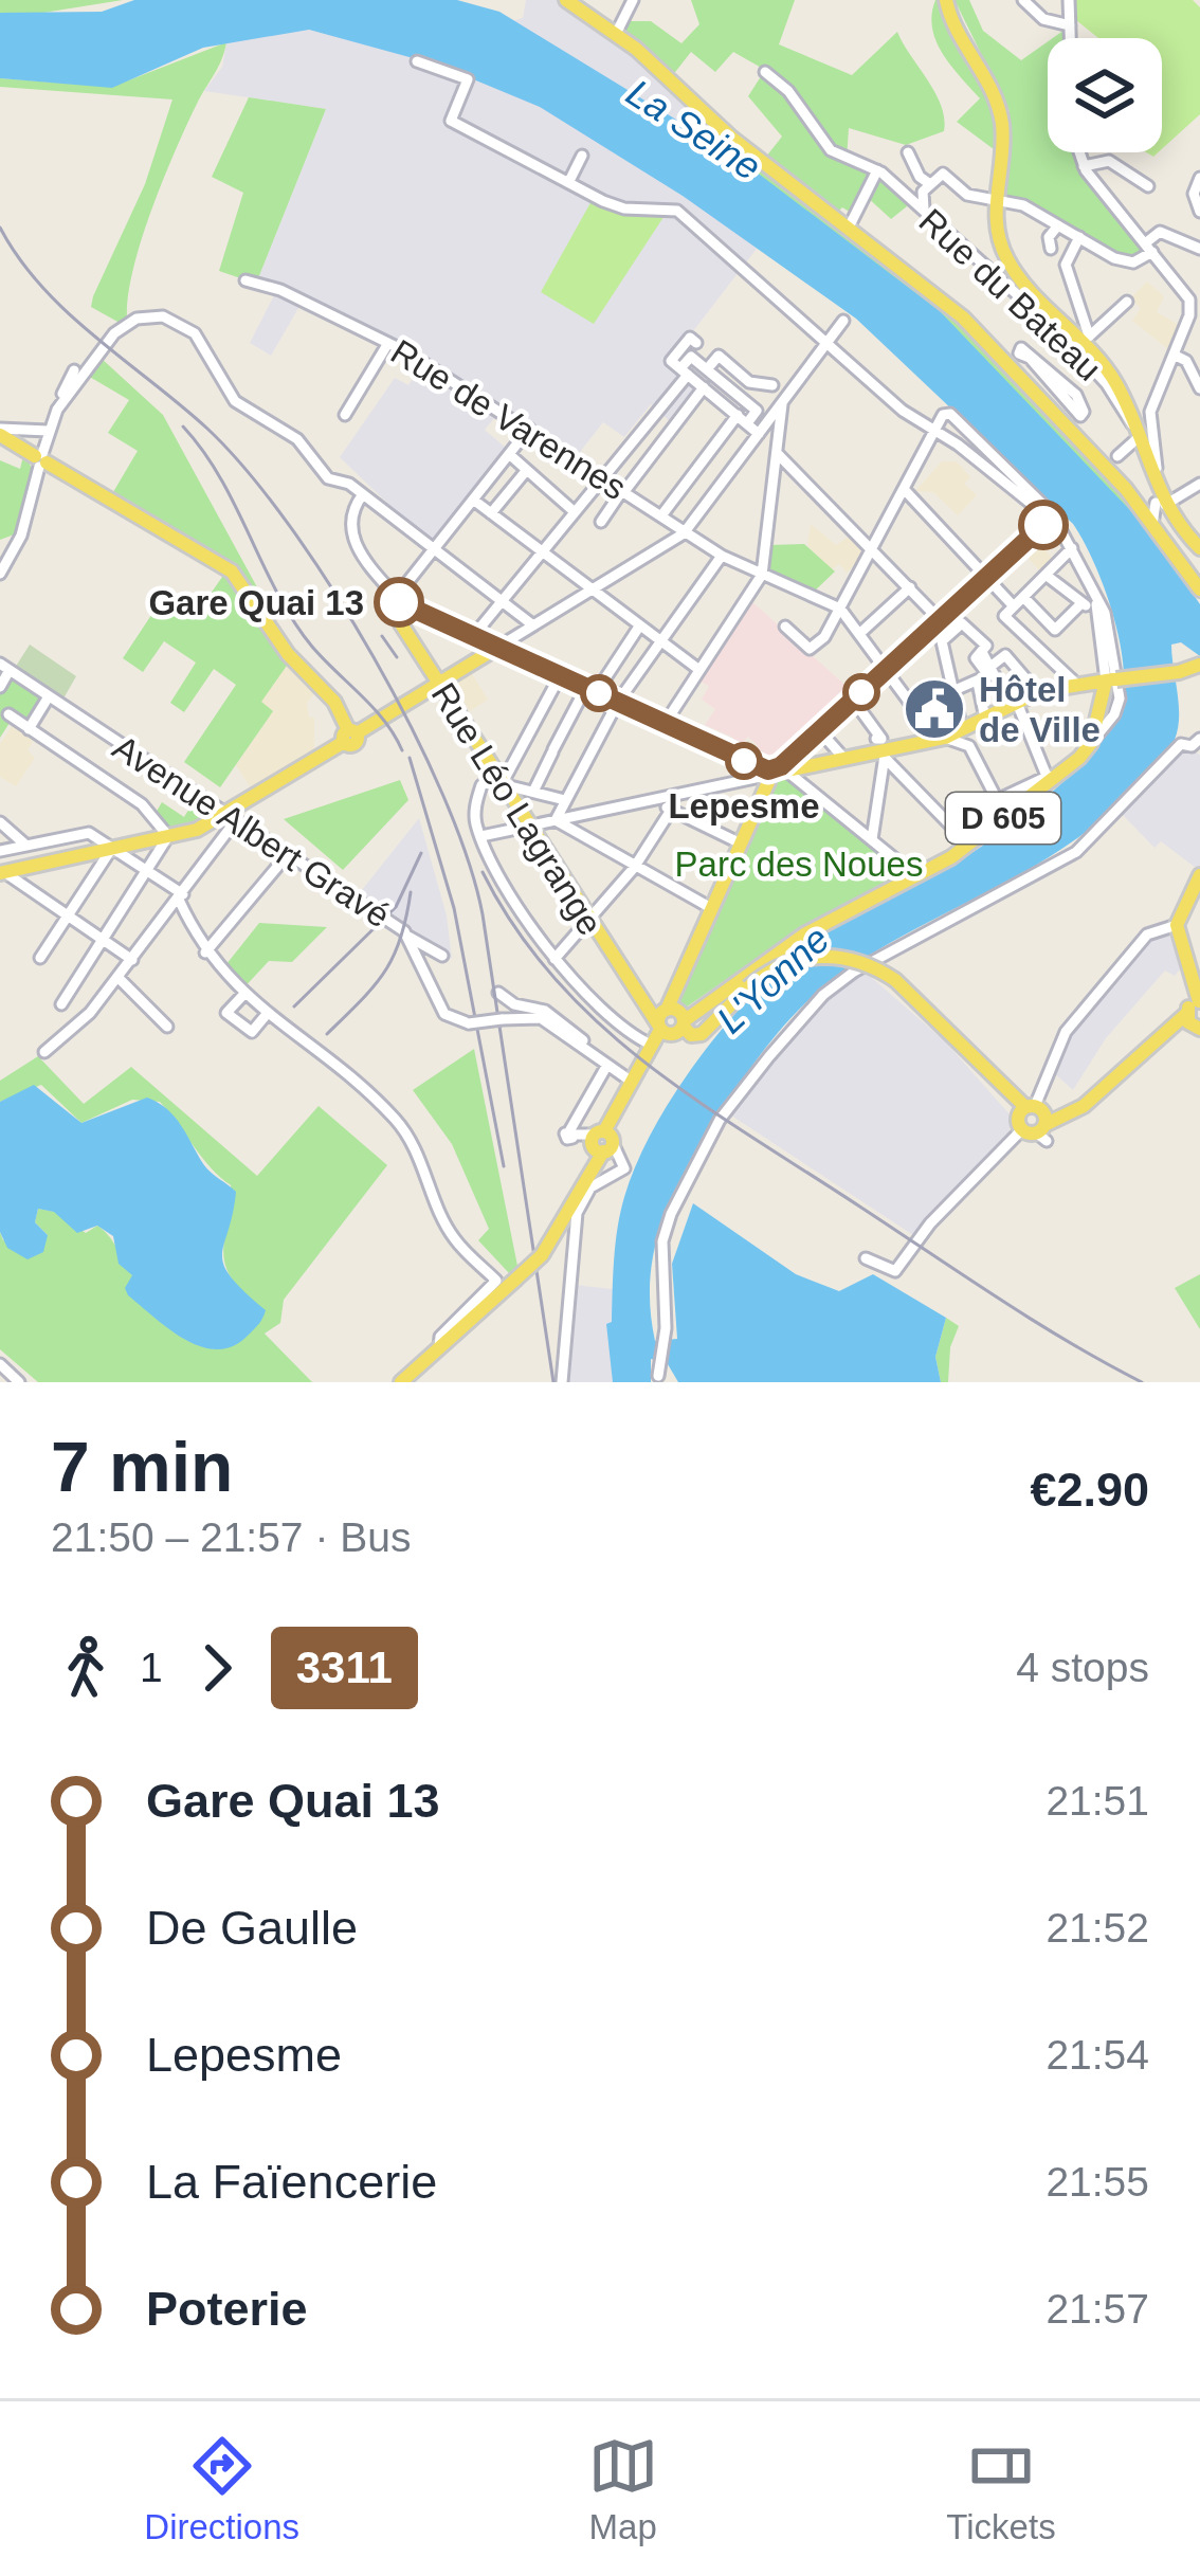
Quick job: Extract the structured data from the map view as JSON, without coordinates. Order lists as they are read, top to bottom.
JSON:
{
  "streets": {
    "main road": ["Rue Léo Lagrange", "D 605"],
    "street": ["Rue du Bateau", "Rue de Varennes", "Avenue Albert Gravé"]
  },
  "crossings": [
    ["Rue Léo Lagrange", "D 605"]
  ],
  "water": ["La Seine", "L'Yonne"],
  "parks": ["Parc des Noues"],
  "places": {
    "other": ["Gare Quai 13", "Lepesme"],
    "public building": ["Hôtel de Ville"]
  },
  "lines": ["bus line 3311"],
  "page": {
    "heading": ["7 min", "21:50 – 21:57 · Bus", "€2.90"],
    "legs": ["1", "3311", "4 stops"],
    "list": [
      {
        "name": "Gare Quai 13",
        "value": "21:51"
      },
      {
        "name": "De Gaulle",
        "value": "21:52"
      },
      {
        "name": "Lepesme",
        "value": "21:54"
      },
      {
        "name": "La Faïencerie",
        "value": "21:55"
      },
      {
        "name": "Poterie",
        "value": "21:57"
      }
    ],
    "tabs": ["Directions", "Map", "Tickets"]
  }
}
